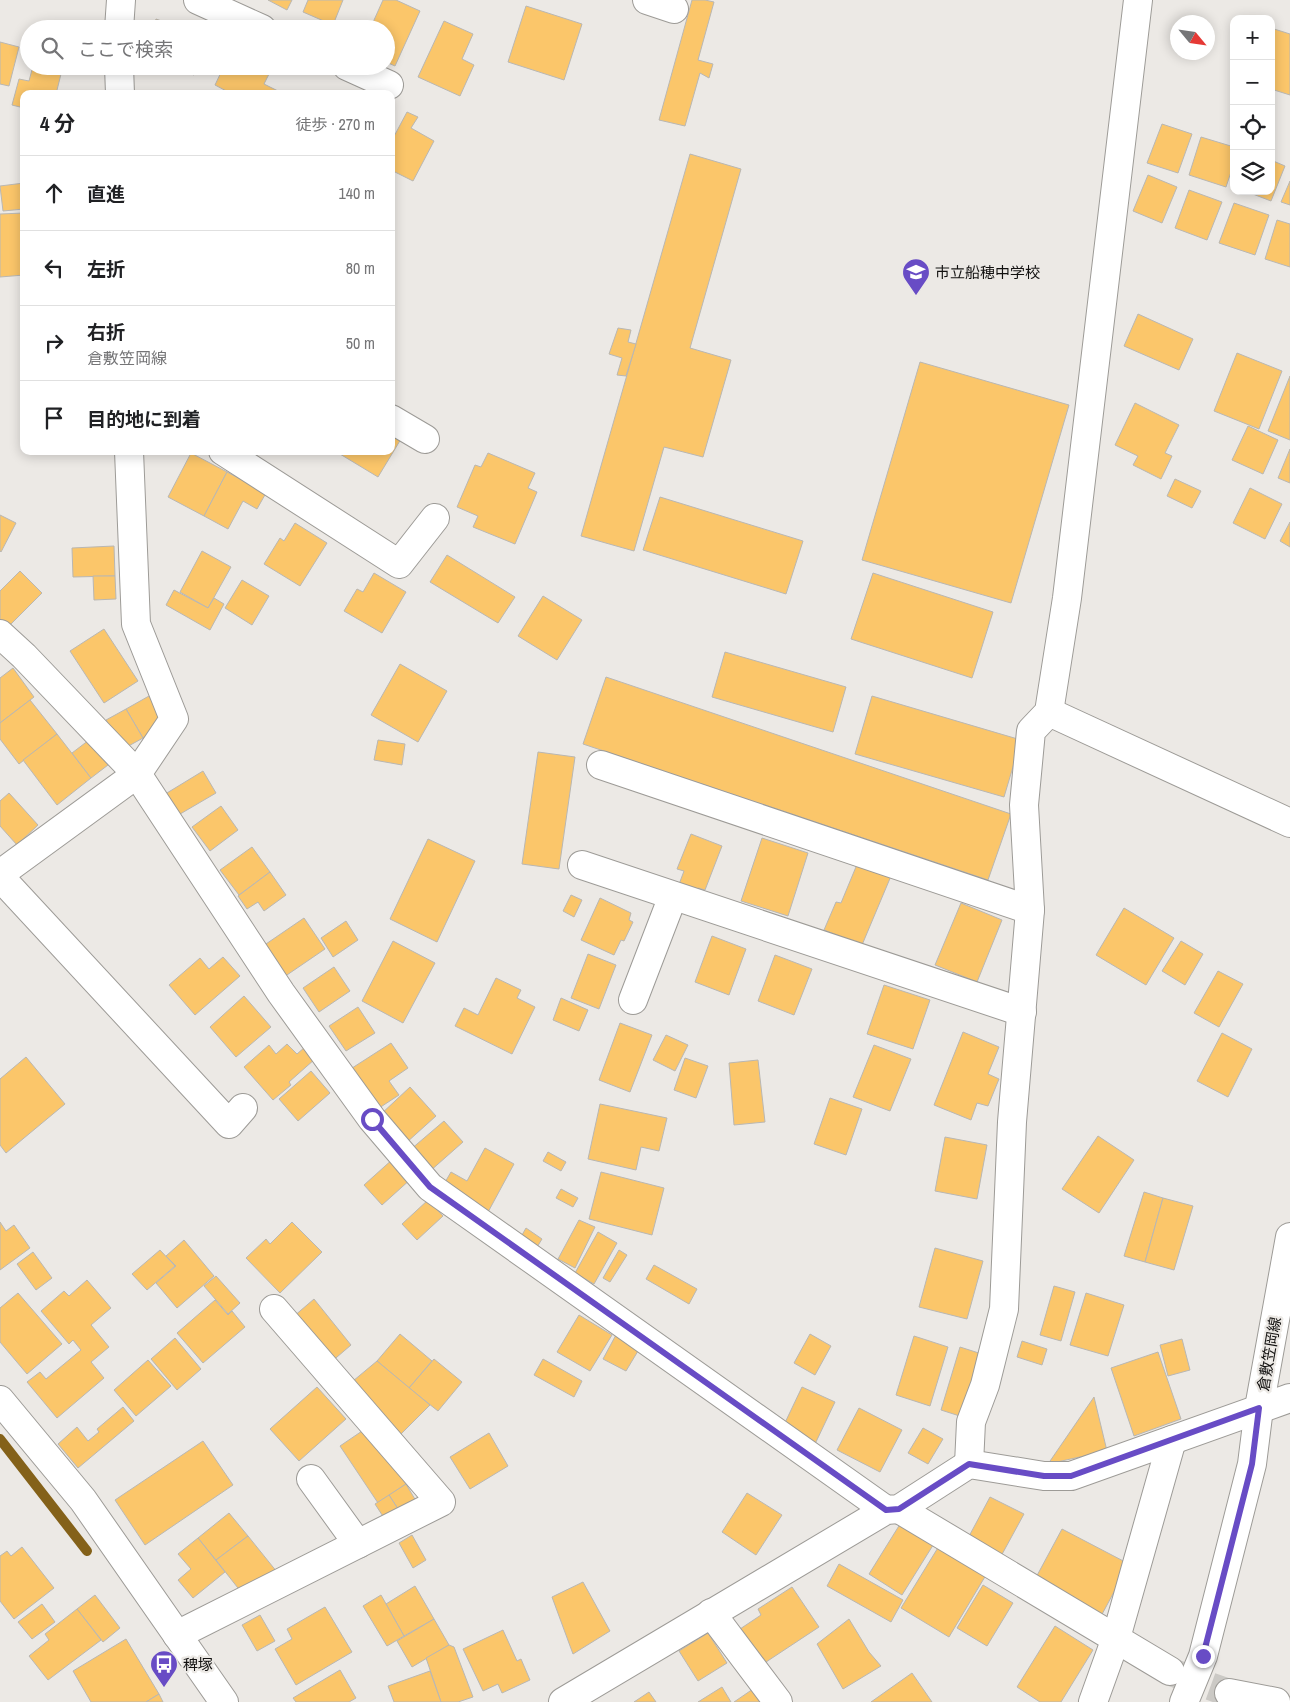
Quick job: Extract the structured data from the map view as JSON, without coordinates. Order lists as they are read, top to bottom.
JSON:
{
  "streets": {
    "street": ["倉敷笠岡線"]
  },
  "places": {
    "school or university": ["市立船穂中学校"],
    "bus stop": ["稗塚"]
  },
  "north": "bottom right",
  "page": {
    "map_buttons": ["+", "−"],
    "search": "ここで検索",
    "heading": ["4 分", "徒歩 · 270 m"],
    "list": [
      ["直進", "140 m"],
      ["左折", "80 m"],
      ["右折", "倉敷笠岡線", "50 m"],
      "目的地に到着"
    ]
  }
}
